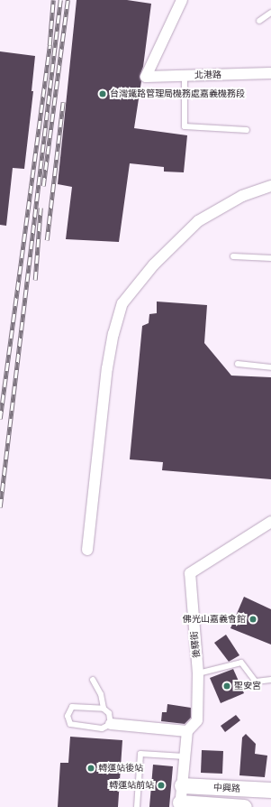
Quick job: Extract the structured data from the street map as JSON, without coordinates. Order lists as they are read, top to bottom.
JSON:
{
  "streets": {
    "street": ["北港路", "後驛街", "中興路"]
  },
  "crossings": [
    ["後驛街", "中興路"]
  ],
  "places": [
    "台灣鐵路管理局機務處嘉義機務段",
    "佛光山嘉義會館",
    "聖安宮",
    "轉運站後站",
    "轉運站前站"
  ]
}
